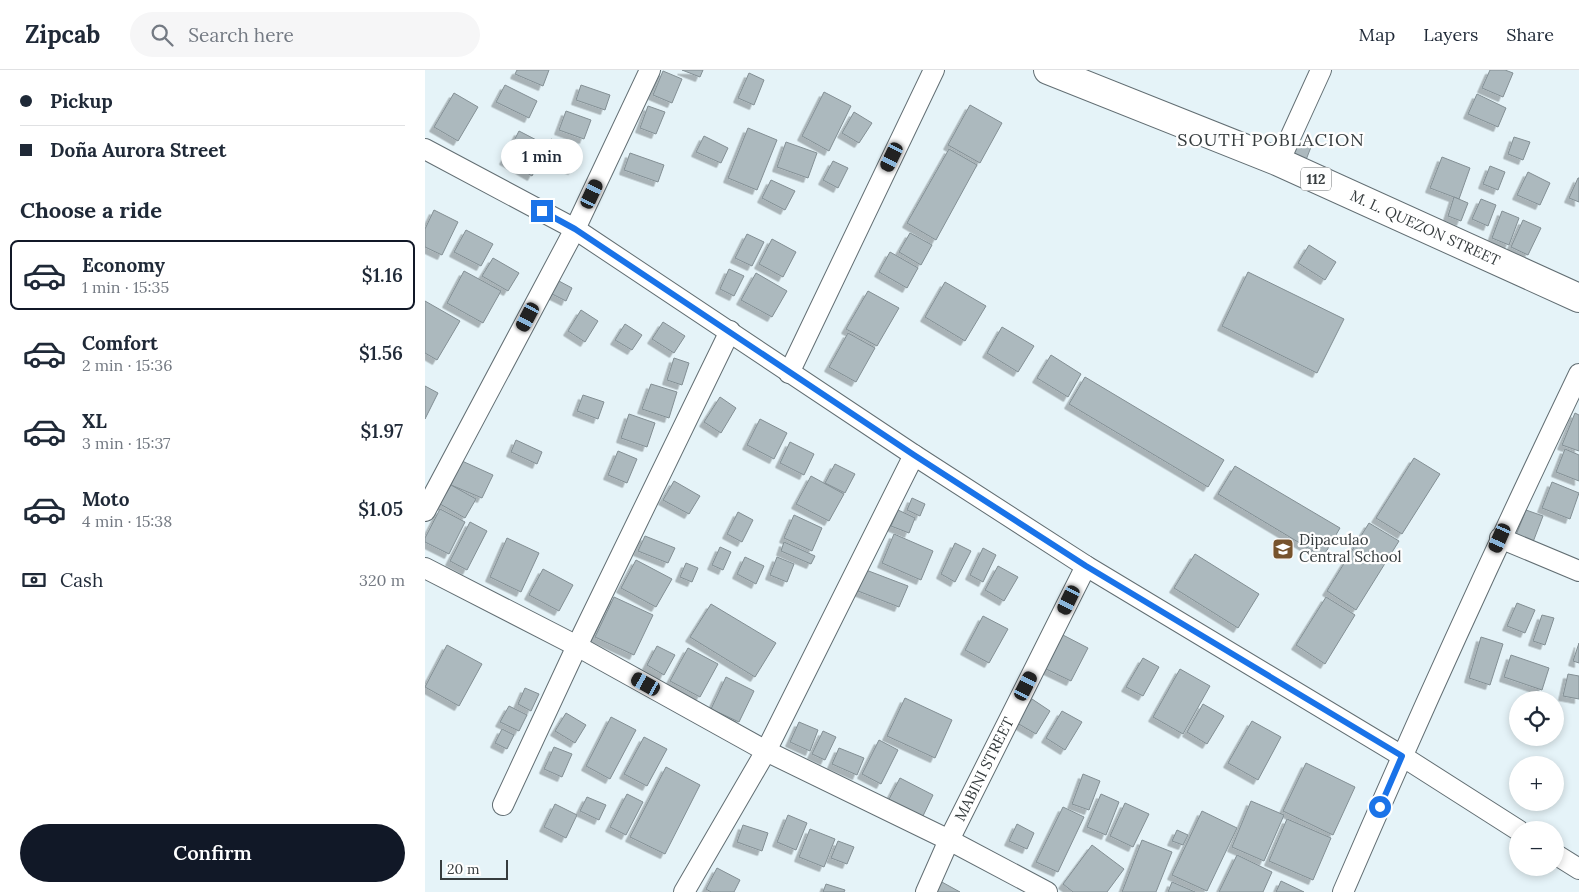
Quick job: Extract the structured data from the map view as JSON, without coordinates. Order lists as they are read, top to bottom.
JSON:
{
  "streets": {
    "main road": ["112", "M. L. QUEZON STREET"],
    "street": ["MABINI STREET"]
  },
  "districts": ["SOUTH POBLACION"],
  "places": {
    "school or university": ["Dipaculao Central School"]
  },
  "scale_bar": "20 m",
  "page": {
    "header": "Zipcab",
    "search": "Search here",
    "nav": ["Map", "Layers", "Share"],
    "banner": ["Pickup", "Doña Aurora Street"],
    "bubble": "1 min",
    "heading": "Choose a ride",
    "list": [
      {
        "name": "Economy",
        "note": "1 min · 15:35",
        "value": "$1.16"
      },
      {
        "name": "Comfort",
        "note": "2 min · 15:36",
        "value": "$1.56"
      },
      {
        "name": "XL",
        "note": "3 min · 15:37",
        "value": "$1.97"
      },
      {
        "name": "Moto",
        "note": "4 min · 15:38",
        "value": "$1.05"
      }
    ],
    "pay": ["Cash", "320 m"],
    "map_buttons": ["+", "−"],
    "buttons": "Confirm",
    "scale": "20 m"
  }
}
